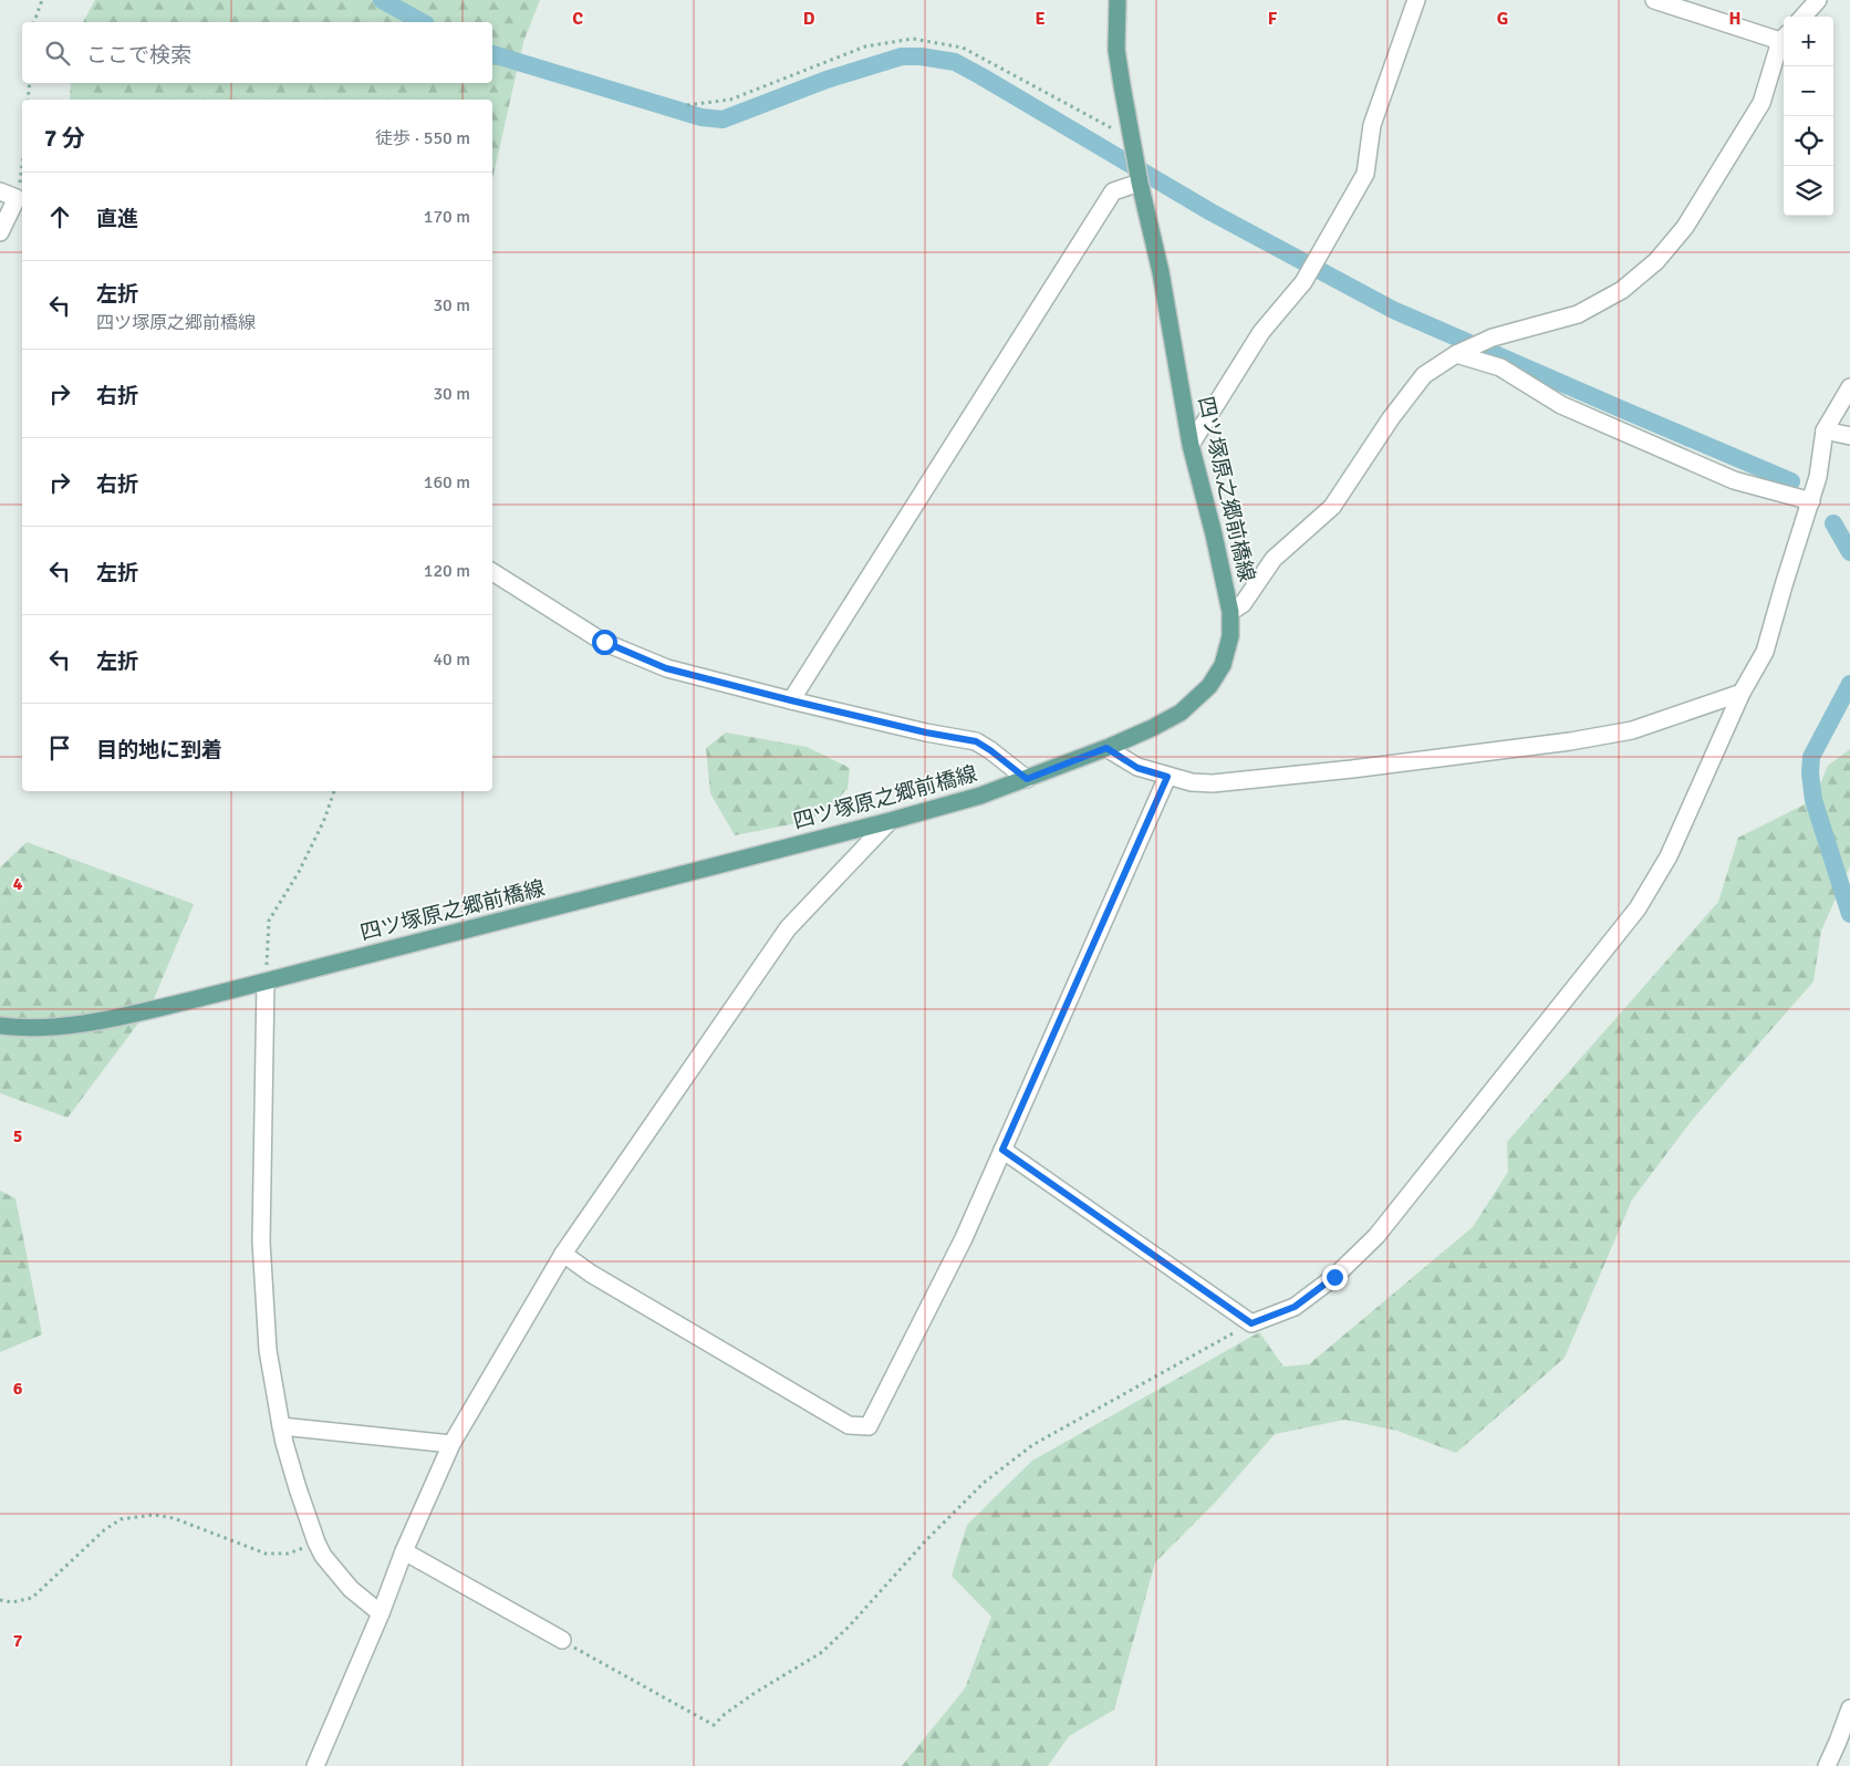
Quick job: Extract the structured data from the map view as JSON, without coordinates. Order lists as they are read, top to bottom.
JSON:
{
  "streets": {
    "main road": ["四ツ塚原之郷前橋線"]
  },
  "page": {
    "map_buttons": ["+", "−"],
    "search": "ここで検索",
    "heading": ["7 分", "徒歩 · 550 m"],
    "list": [
      ["直進", "170 m"],
      ["左折", "四ツ塚原之郷前橋線", "30 m"],
      ["右折", "30 m"],
      ["右折", "160 m"],
      ["左折", "120 m"],
      ["左折", "40 m"],
      "目的地に到着"
    ]
  },
  "grid": {
    "columns": [
      "C",
      "D",
      "E",
      "F",
      "G",
      "H"
    ],
    "rows": [
      "4",
      "5",
      "6",
      "7"
    ]
  }
}
